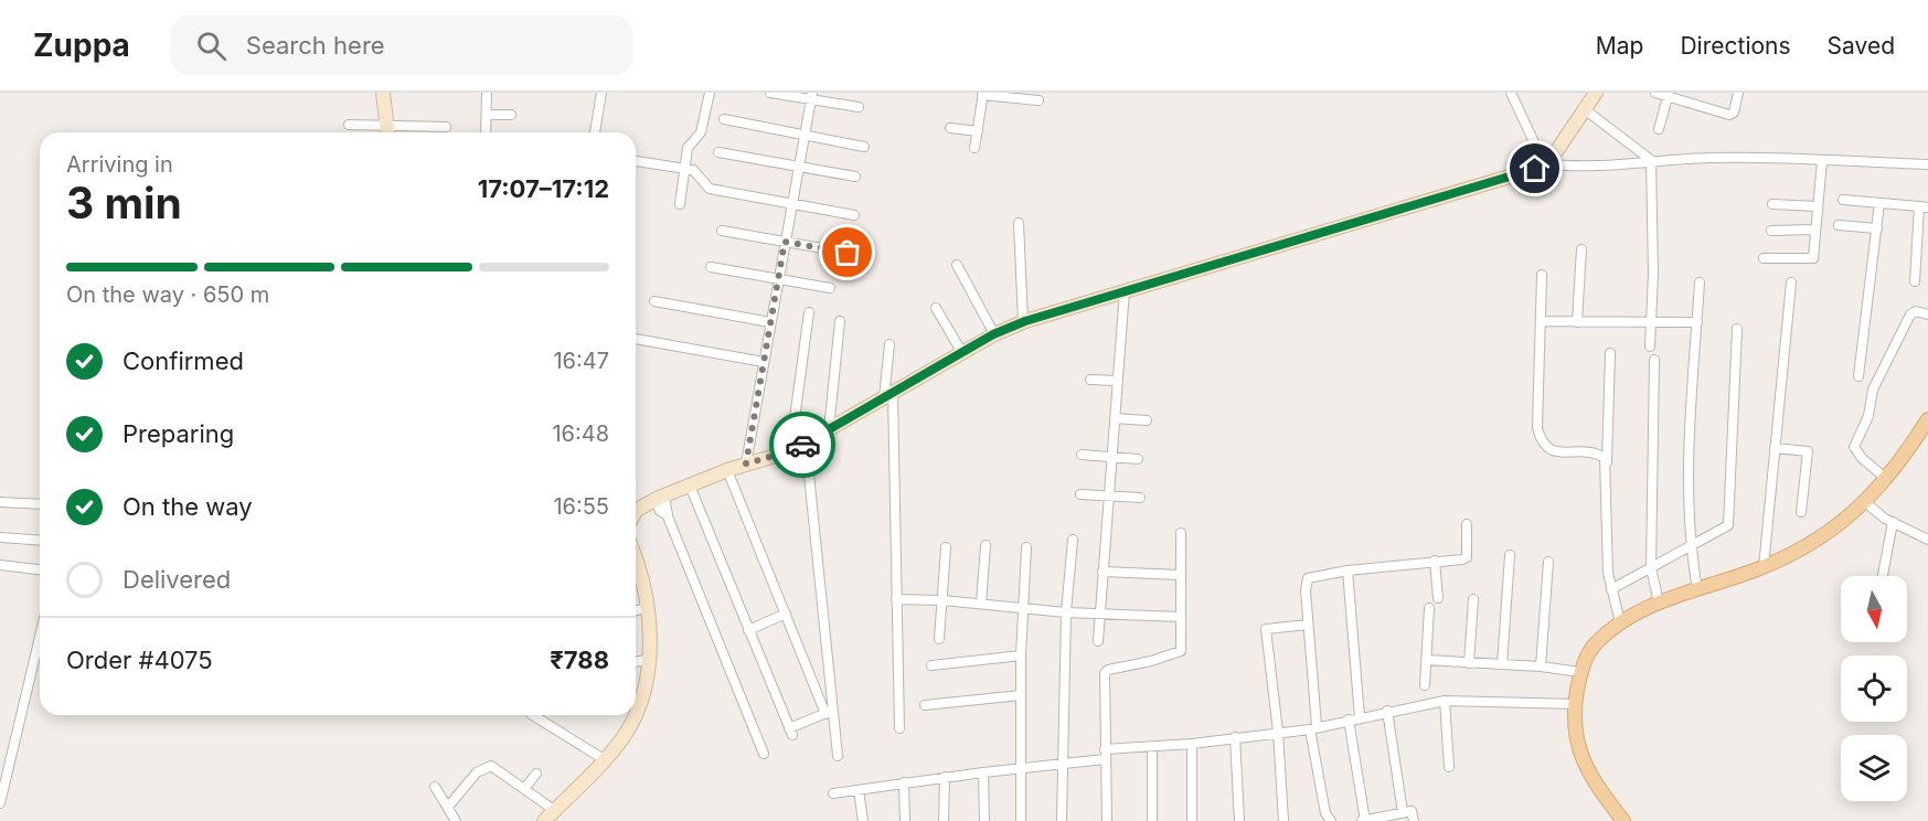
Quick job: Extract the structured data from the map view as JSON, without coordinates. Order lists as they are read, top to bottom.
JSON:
{
  "north": "bottom",
  "page": {
    "header": "Zuppa",
    "search": "Search here",
    "nav": ["Map", "Directions", "Saved"],
    "heading": ["3 min", "Arriving in", "17:07–17:12"],
    "panel": ["Order #4075", "₹788"],
    "bar": "On the way · 650 m",
    "list": [
      ["Confirmed", "16:47"],
      ["Preparing", "16:48"],
      ["On the way", "16:55"],
      "Delivered"
    ]
  }
}
